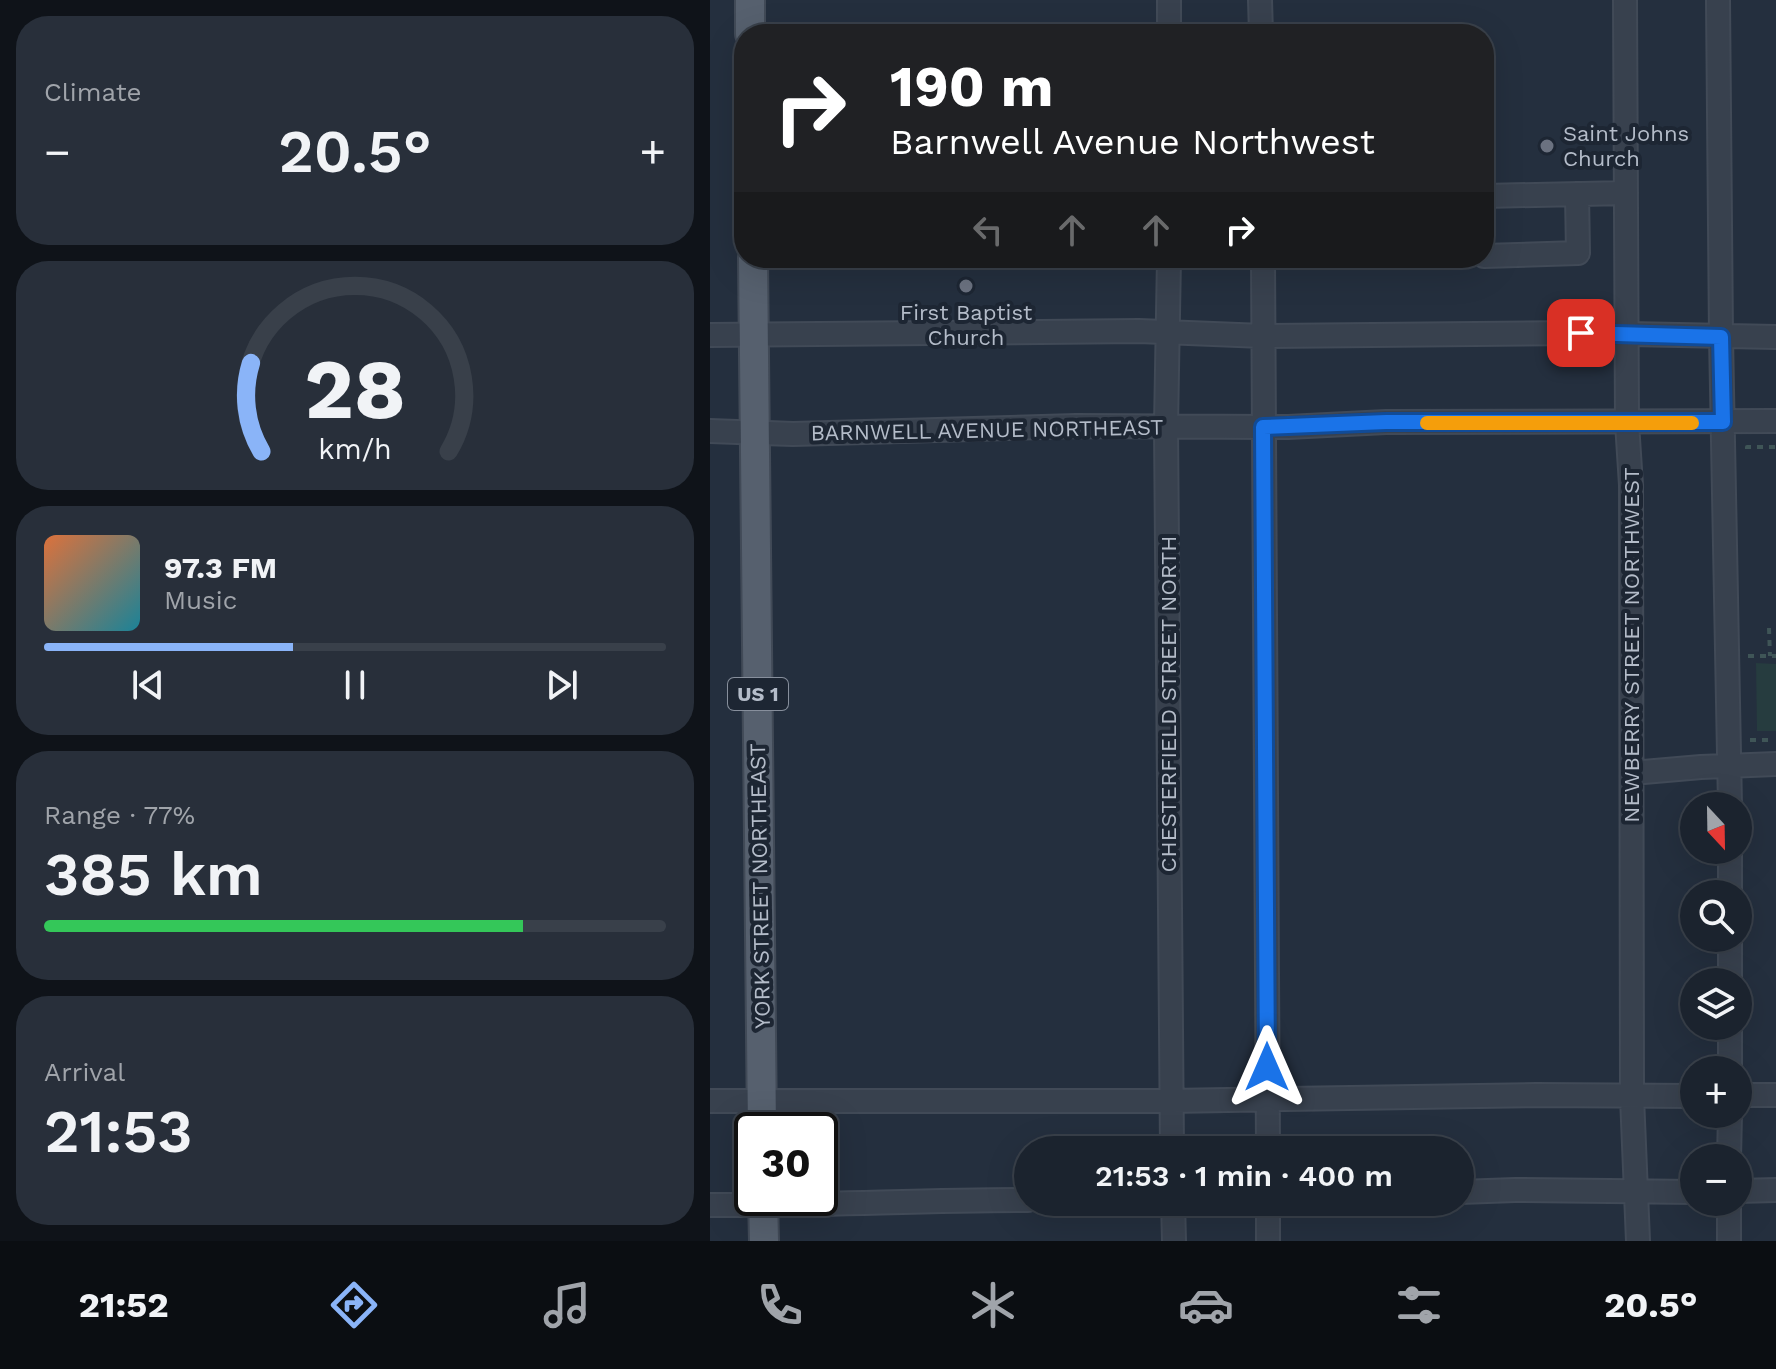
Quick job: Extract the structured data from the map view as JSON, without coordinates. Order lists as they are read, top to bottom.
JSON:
{
  "streets": {
    "main road": ["US 1", "YORK STREET NORTHEAST"],
    "street": ["BARNWELL AVENUE NORTHEAST", "NEWBERRY STREET NORTHWEST", "CHESTERFIELD STREET NORTH"]
  },
  "crossings": [
    ["BARNWELL AVENUE NORTHEAST", "NEWBERRY STREET NORTHWEST"],
    ["BARNWELL AVENUE NORTHEAST", "CHESTERFIELD STREET NORTH"],
    ["BARNWELL AVENUE NORTHEAST", "YORK STREET NORTHEAST"]
  ],
  "places": ["Saint Johns Church", "First Baptist Church"],
  "north": "bottom",
  "page": {
    "tile": [
      "Climate",
      ["Range · 77%", "385 km"],
      ["Arrival", "21:53"]
    ],
    "turn": ["190 m", "Barnwell Avenue Northwest"],
    "heat": ["−", "20.5°", "+"],
    "song": ["97.3 FM", "Music"],
    "map_buttons": ["+", "−"],
    "limit": "30",
    "trip": "21:53 · 1 min · 400 m",
    "tabs": ["21:52", "20.5°"],
    "gauge": ["28", "km/h"]
  }
}
